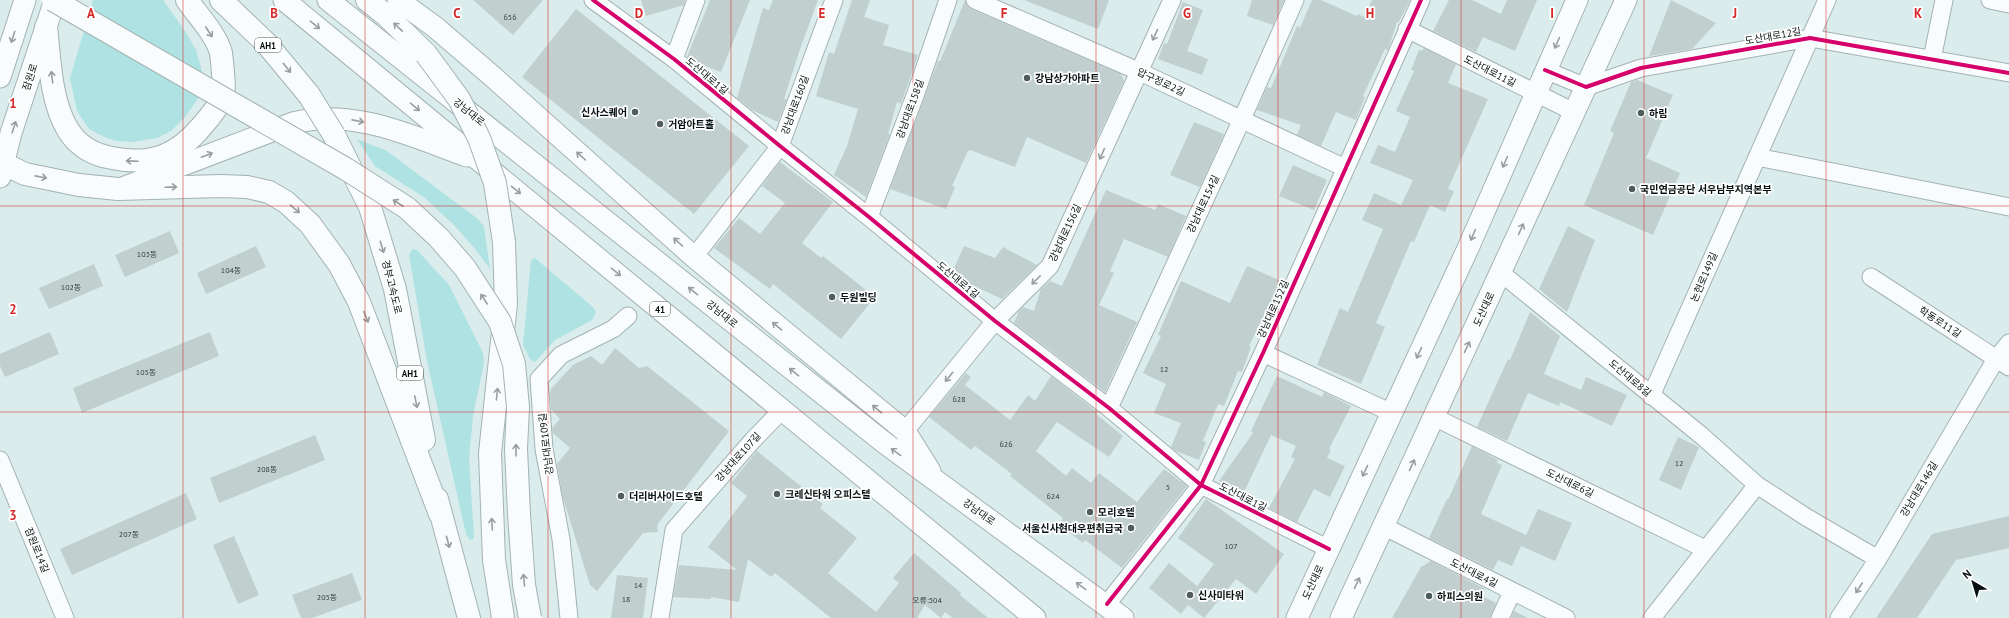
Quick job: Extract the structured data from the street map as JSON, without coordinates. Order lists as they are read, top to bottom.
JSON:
{
  "streets": {
    "highway": ["AH1", "경부고속도로"],
    "main road": [
      "잠원로",
      "강남대로",
      "41",
      "도산대로"
    ],
    "street": [
      "도산대로12길",
      "도산대로11길",
      "도산대로1길",
      "압구정로2길",
      "강남대로160길",
      "강남대로158길",
      "강남대로154길",
      "강남대로156길",
      "논현로149길",
      "강남대로152길",
      "학동로11길",
      "도산대로8길",
      "강남대로109길",
      "강남대로107길",
      "도산대로6길",
      "강남대로146길",
      "잠원로14길",
      "도산대로4길"
    ]
  },
  "crossings": [
    ["도산대로12길", "논현로149길"],
    ["도산대로12길", "도산대로"],
    ["도산대로11길", "강남대로152길"],
    ["도산대로11길", "도산대로"],
    ["도산대로1길", "강남대로160길"],
    ["도산대로1길", "강남대로158길"],
    ["도산대로1길", "강남대로154길"],
    ["도산대로1길", "강남대로156길"],
    ["도산대로1길", "강남대로152길"],
    ["도산대로1길", "도산대로"],
    ["압구정로2길", "강남대로154길"],
    ["압구정로2길", "강남대로156길"],
    ["압구정로2길", "강남대로152길"],
    ["강남대로", "강남대로152길"],
    ["논현로149길", "도산대로8길"],
    ["41", "강남대로107길"],
    ["도산대로", "도산대로8길"],
    ["도산대로", "도산대로6길"],
    ["도산대로", "도산대로4길"],
    ["학동로11길", "강남대로146길"],
    ["도산대로8길", "강남대로146길"]
  ],
  "one_way": ["강남대로156길"],
  "places": [
    "강남상가아파트",
    "신사스퀘어",
    "하림",
    "거암아트홀",
    "국민연금공단 서우남부지역본부",
    "두원빌딩",
    "크레신타워 오피스텔",
    "더리버사이드호텔",
    "모리호텔",
    "서울신사현대우편취급국",
    "신사미타워",
    "하피스의원"
  ],
  "house_numbers": [
    "656",
    "103동",
    "104동",
    "102동",
    "12",
    "105동",
    "628",
    "626",
    "12",
    "208동",
    "5",
    "624",
    "207동",
    "107",
    "14",
    "205동",
    "18",
    "오류:504"
  ],
  "north": "top left",
  "grid": {
    "columns": [
      "A",
      "B",
      "C",
      "D",
      "E",
      "F",
      "G",
      "H",
      "I",
      "J",
      "K"
    ],
    "rows": ["1", "2", "3"]
  }
}
